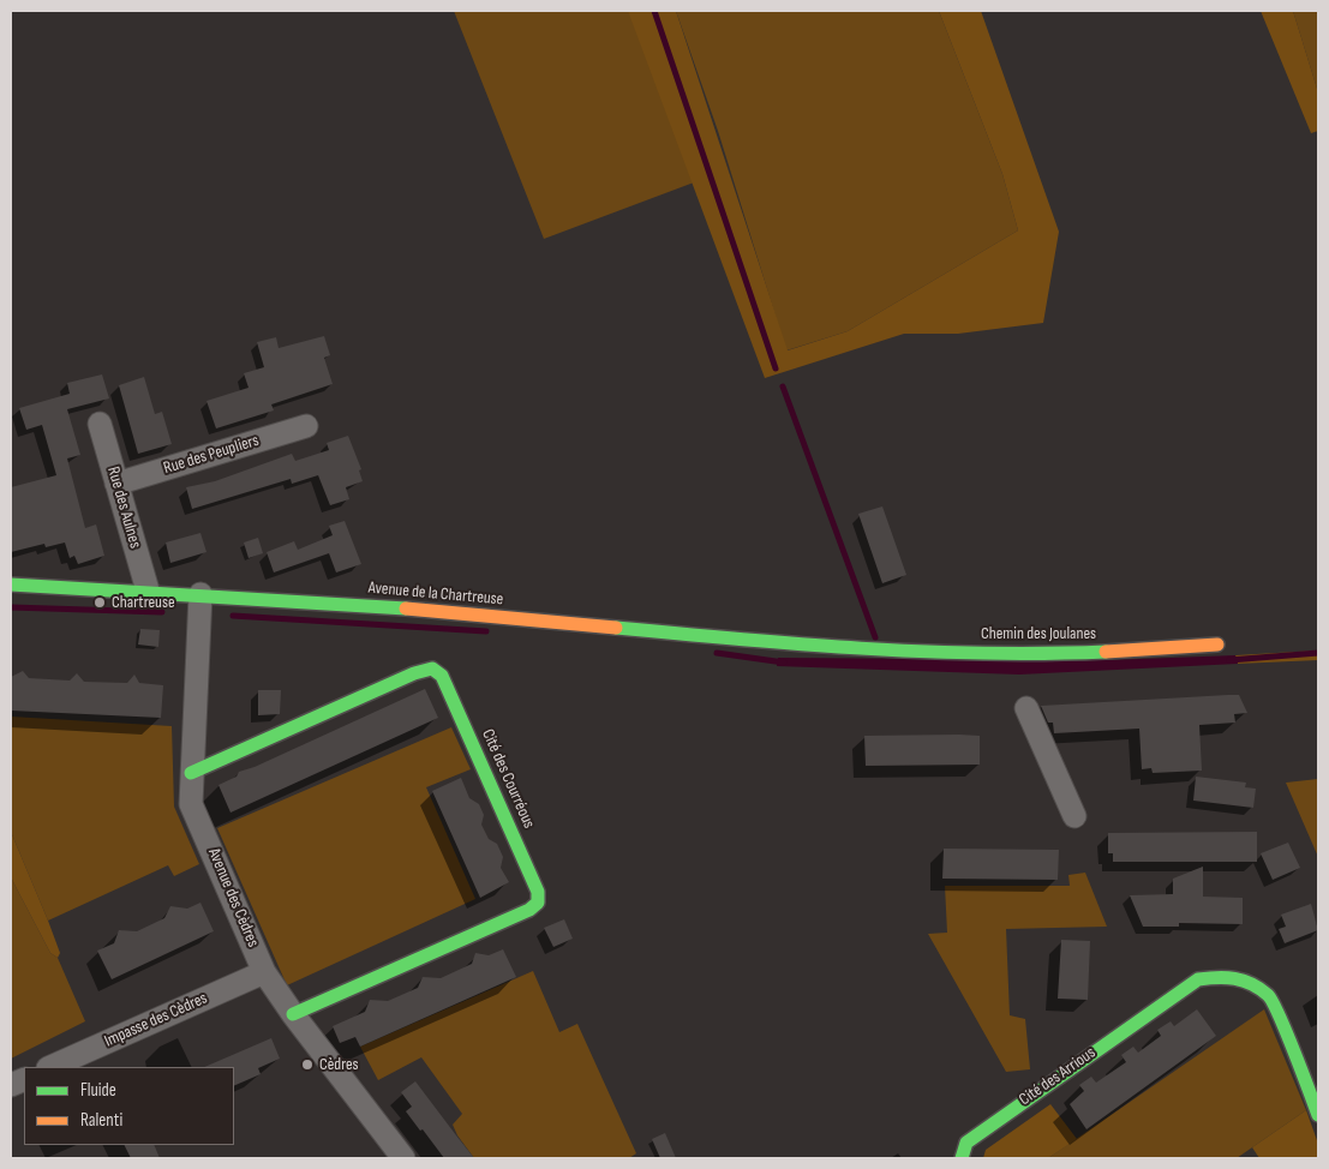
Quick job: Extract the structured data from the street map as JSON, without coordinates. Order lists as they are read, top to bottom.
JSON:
{
  "streets": {
    "street": [
      "Rue des Peupliers",
      "Rue des Aulnes",
      "Avenue de la Chartreuse",
      "Chemin des Joulanes",
      "Cité des Courréous",
      "Avenue des Cèdres",
      "Impasse des Cèdres",
      "Cité des Arrious"
    ]
  },
  "crossings": [
    ["Rue des Peupliers", "Rue des Aulnes"],
    ["Rue des Aulnes", "Avenue de la Chartreuse"],
    ["Avenue de la Chartreuse", "Chemin des Joulanes"],
    ["Avenue de la Chartreuse", "Avenue des Cèdres"],
    ["Cité des Courréous", "Avenue des Cèdres"],
    ["Avenue des Cèdres", "Impasse des Cèdres"]
  ],
  "places": ["Chartreuse", "Cèdres"],
  "legend": ["Fluide", "Ralenti"]
}
